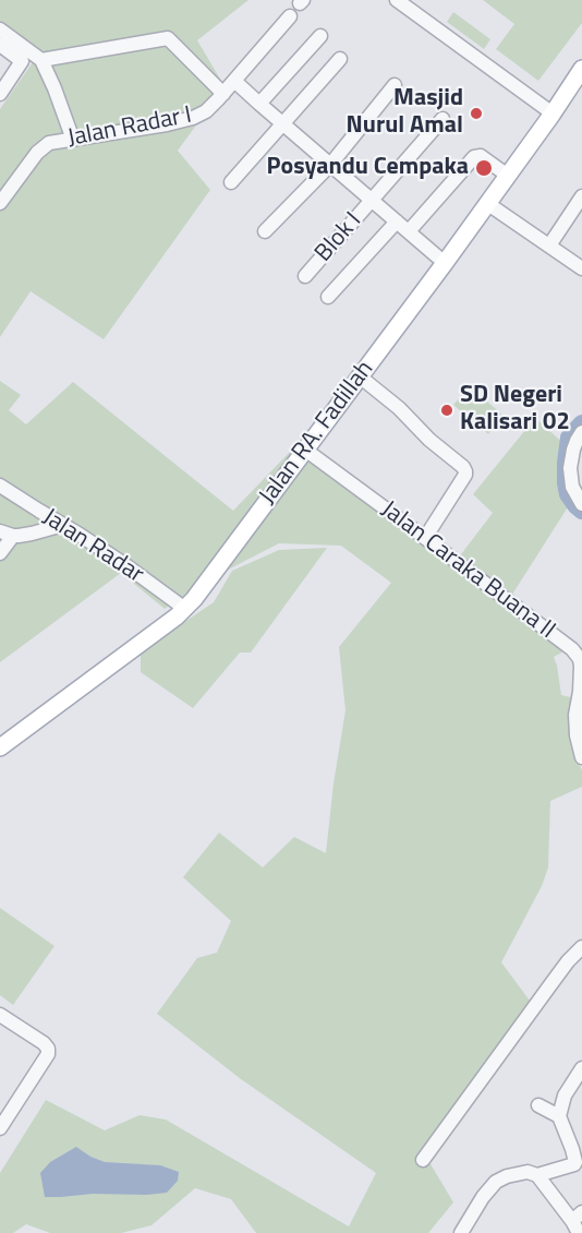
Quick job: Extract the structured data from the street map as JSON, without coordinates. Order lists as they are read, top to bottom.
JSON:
{
  "streets": {
    "main road": ["Jalan RA. Fadillah"],
    "street": [
      "Jalan Radar I",
      "Blok I",
      "Jalan Radar",
      "Jalan Caraka Buana II"
    ]
  },
  "crossings": [
    ["Jalan RA. Fadillah", "Jalan Radar"],
    ["Jalan RA. Fadillah", "Jalan Caraka Buana II"]
  ],
  "places": ["Masjid Nurul Amal", "Posyandu Cempaka", "SD Negeri Kalisari 02"]
}
